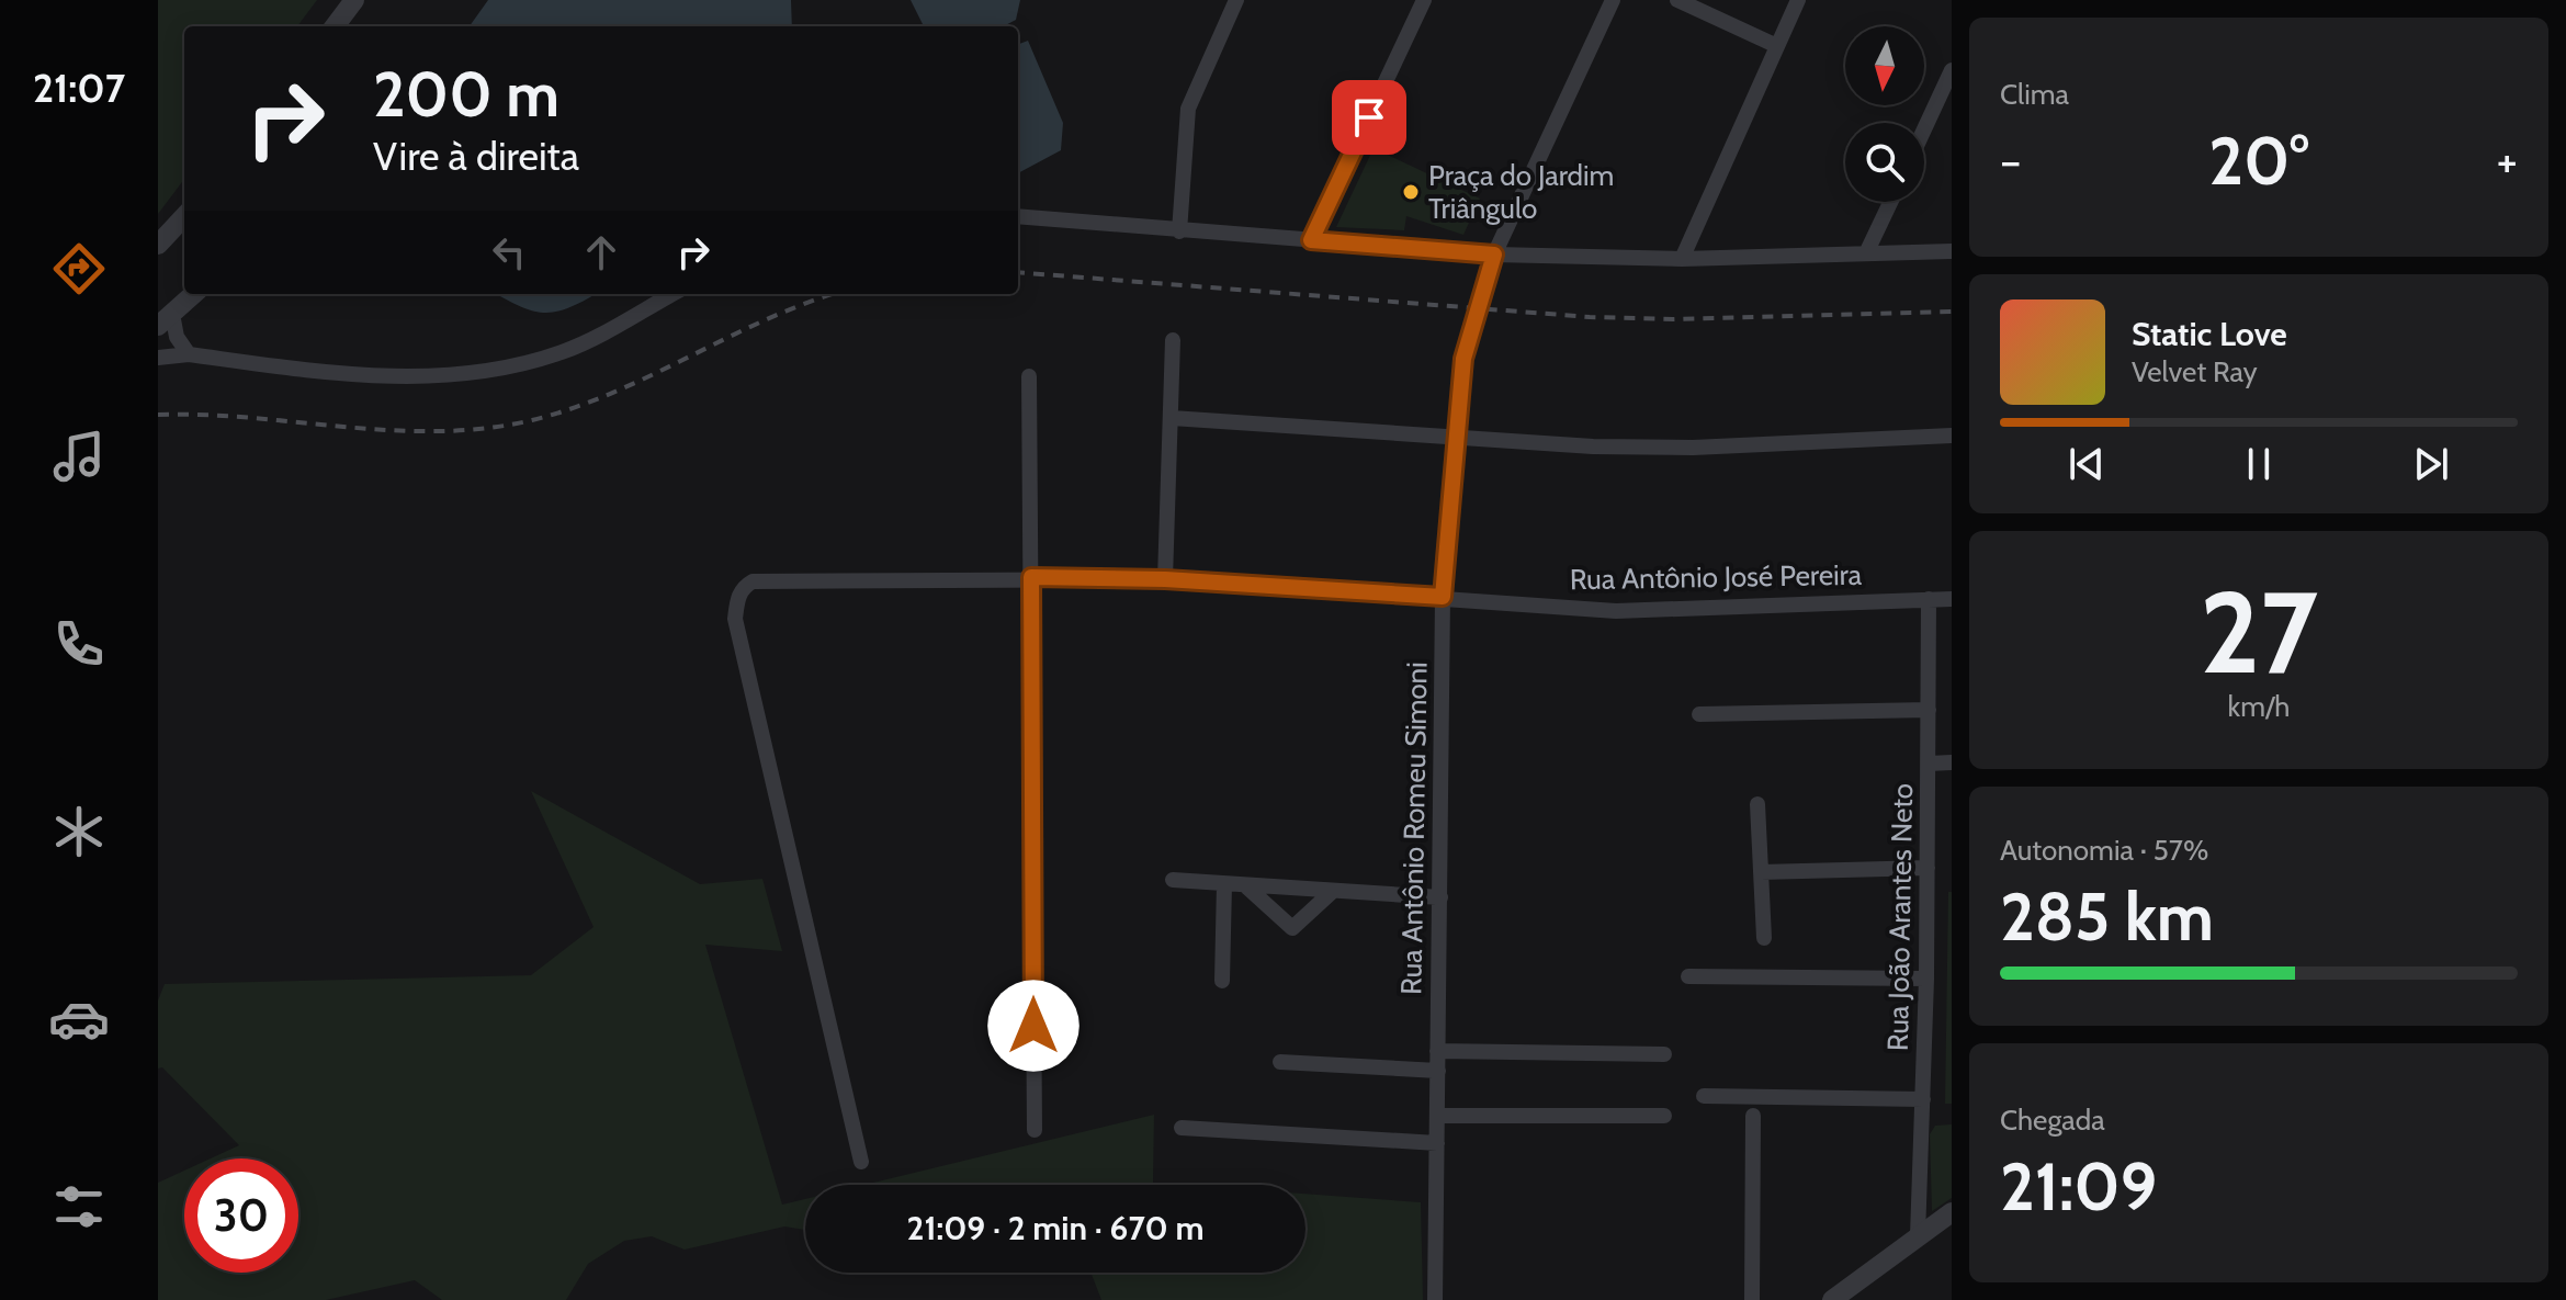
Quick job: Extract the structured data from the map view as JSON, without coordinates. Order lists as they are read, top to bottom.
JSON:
{
  "streets": {
    "street": ["Rua Antônio José Pereira", "Rua Antônio Romeu Simoni", "Rua João Arantes Neto"]
  },
  "crossings": [
    ["Rua Antônio José Pereira", "Rua Antônio Romeu Simoni"],
    ["Rua Antônio José Pereira", "Rua João Arantes Neto"]
  ],
  "places": ["Praça do Jardim Triângulo"],
  "north": "bottom",
  "page": {
    "tabs": "21:07",
    "tile": [
      "Clima",
      ["27", "km/h"],
      ["Autonomia · 57%", "285 km"],
      ["Chegada", "21:09"]
    ],
    "turn": ["200 m", "Vire à direita"],
    "heat": ["−", "20°", "+"],
    "song": ["Static Love", "Velvet Ray"],
    "limit": "30",
    "trip": "21:09 · 2 min · 670 m"
  }
}
